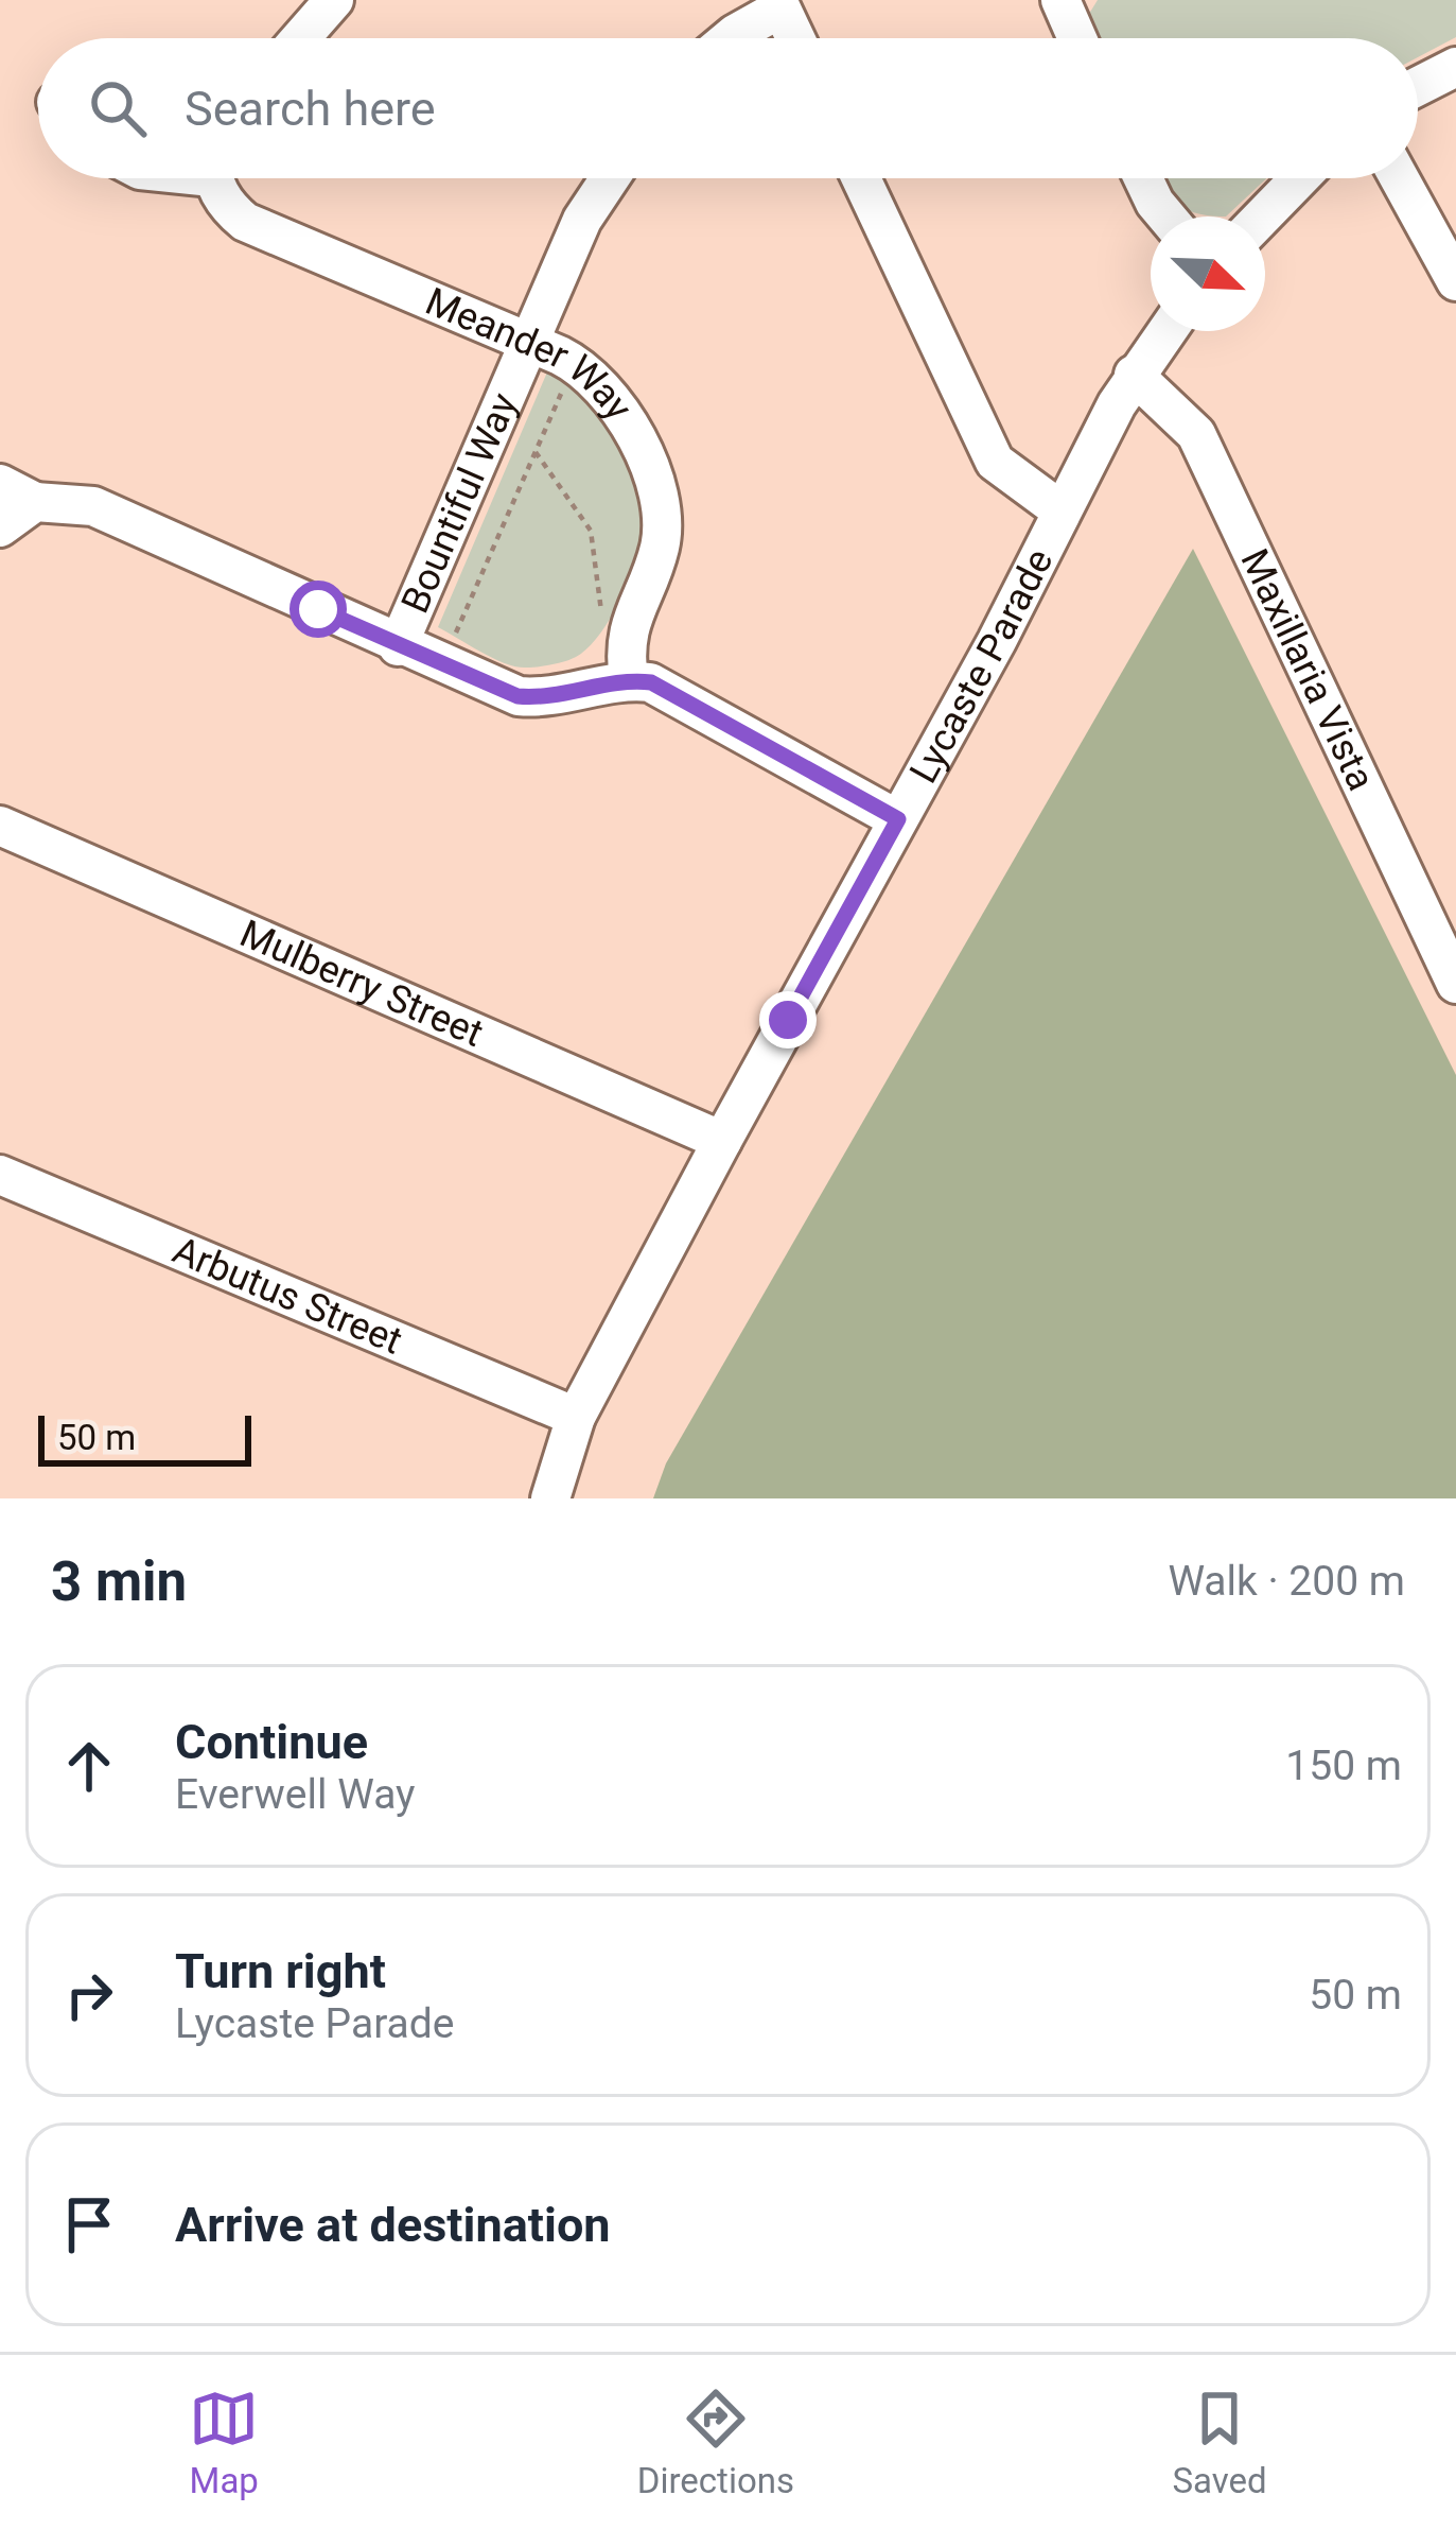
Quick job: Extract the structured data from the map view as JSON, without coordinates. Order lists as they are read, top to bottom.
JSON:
{
  "streets": {
    "street": [
      "Meander Way",
      "Bountiful Way",
      "Lycaste Parade",
      "Maxillaria Vista",
      "Mulberry Street",
      "Arbutus Street"
    ]
  },
  "crossings": [
    ["Meander Way", "Bountiful Way"],
    ["Lycaste Parade", "Maxillaria Vista"],
    ["Lycaste Parade", "Mulberry Street"],
    ["Lycaste Parade", "Arbutus Street"]
  ],
  "scale_bar": "50 m",
  "north": "bottom right",
  "page": {
    "search": "Search here",
    "scale": "50 m",
    "heading": ["3 min", "Walk · 200 m"],
    "list": [
      ["Continue", "Everwell Way", "150 m"],
      ["Turn right", "Lycaste Parade", "50 m"],
      "Arrive at destination"
    ],
    "nav": ["Map", "Directions", "Saved"]
  }
}
